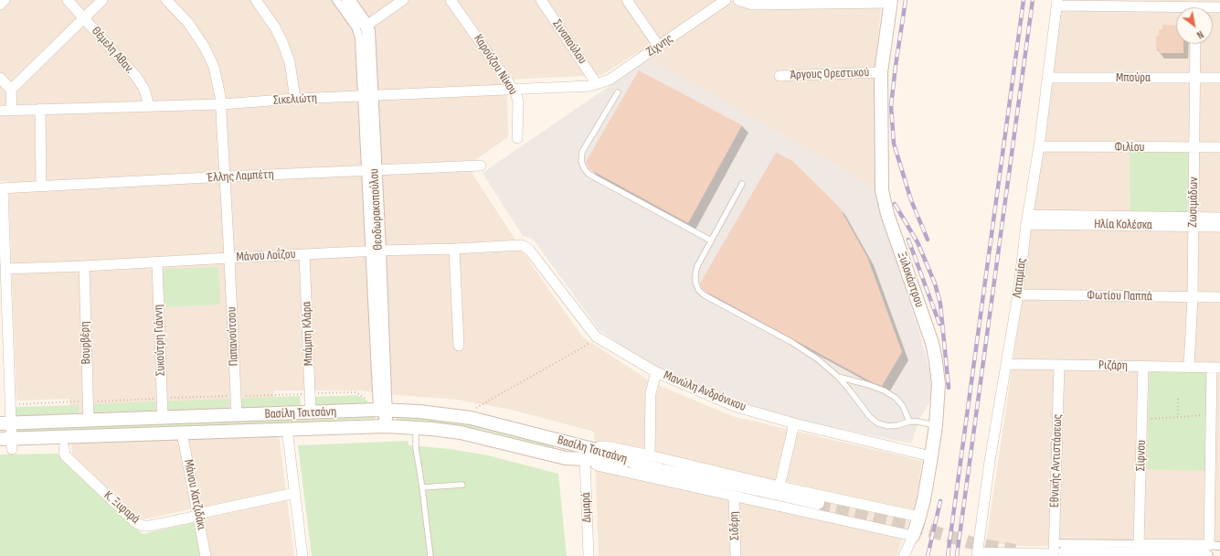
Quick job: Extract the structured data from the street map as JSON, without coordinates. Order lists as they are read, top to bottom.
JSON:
{
  "streets": {
    "street": [
      "Σινοπούλου",
      "Ζίχνης",
      "Θέμελη Αθαν.",
      "Καρούζου Νίκου",
      "Άργους Ορεστικού",
      "Μπούρα",
      "Σικελιώτη",
      "Φιλίου",
      "Έλλης Λαμπέτη",
      "Ζωσιμάδων",
      "Θεοδωρακοπούλου",
      "Ηλία Κολέσκα",
      "Μάνου Λοΐζου",
      "Λαταμίας",
      "Ξυλοκάστρου",
      "Φωτίου Παππά",
      "Μπάμπη Κλάρα",
      "Παπανούτσου",
      "Συκούτρη Γιάννη",
      "Βουρβέρη",
      "Ριζάρη",
      "Μανώλη Ανδρόνικου",
      "Βασίλη Τσιτσάνη",
      "Σίφνου",
      "Εθνικής Αντιστάσεως",
      "Μάνου Χατζιδάκι",
      "Κ. Ξιφαρά",
      "Διμαρά",
      "Σιδέρη"
    ]
  },
  "crossings": [
    ["Σινοπούλου", "Ζίχνης"],
    ["Σινοπούλου", "Σικελιώτη"],
    ["Ζίχνης", "Σικελιώτη"],
    ["Θέμελη Αθαν.", "Σικελιώτη"],
    ["Καρούζου Νίκου", "Σικελιώτη"],
    ["Άργους Ορεστικού", "Ξυλοκάστρου"],
    ["Μπούρα", "Ζωσιμάδων"],
    ["Μπούρα", "Λαταμίας"],
    ["Σικελιώτη", "Θεοδωρακοπούλου"],
    ["Σικελιώτη", "Παπανούτσου"],
    ["Φιλίου", "Ζωσιμάδων"],
    ["Φιλίου", "Λαταμίας"],
    ["Έλλης Λαμπέτη", "Θεοδωρακοπούλου"],
    ["Έλλης Λαμπέτη", "Παπανούτσου"],
    ["Ζωσιμάδων", "Ηλία Κολέσκα"],
    ["Ζωσιμάδων", "Φωτίου Παππά"],
    ["Ζωσιμάδων", "Ριζάρη"],
    ["Θεοδωρακοπούλου", "Μάνου Λοΐζου"],
    ["Θεοδωρακοπούλου", "Βασίλη Τσιτσάνη"],
    ["Ηλία Κολέσκα", "Λαταμίας"],
    ["Μάνου Λοΐζου", "Μπάμπη Κλάρα"],
    ["Μάνου Λοΐζου", "Παπανούτσου"],
    ["Μάνου Λοΐζου", "Συκούτρη Γιάννη"],
    ["Μάνου Λοΐζου", "Βουρβέρη"],
    ["Μάνου Λοΐζου", "Μανώλη Ανδρόνικου"],
    ["Λαταμίας", "Φωτίου Παππά"],
    ["Λαταμίας", "Ριζάρη"],
    ["Ξυλοκάστρου", "Μανώλη Ανδρόνικου"],
    ["Ξυλοκάστρου", "Βασίλη Τσιτσάνη"],
    ["Μπάμπη Κλάρα", "Βασίλη Τσιτσάνη"],
    ["Παπανούτσου", "Βασίλη Τσιτσάνη"],
    ["Συκούτρη Γιάννη", "Βασίλη Τσιτσάνη"],
    ["Βουρβέρη", "Βασίλη Τσιτσάνη"],
    ["Ριζάρη", "Σίφνου"],
    ["Ριζάρη", "Εθνικής Αντιστάσεως"],
    ["Βασίλη Τσιτσάνη", "Μάνου Χατζιδάκι"],
    ["Βασίλη Τσιτσάνη", "Διμαρά"],
    ["Βασίλη Τσιτσάνη", "Σιδέρη"],
    ["Μάνου Χατζιδάκι", "Κ. Ξιφαρά"]
  ],
  "north": "bottom right"
}
